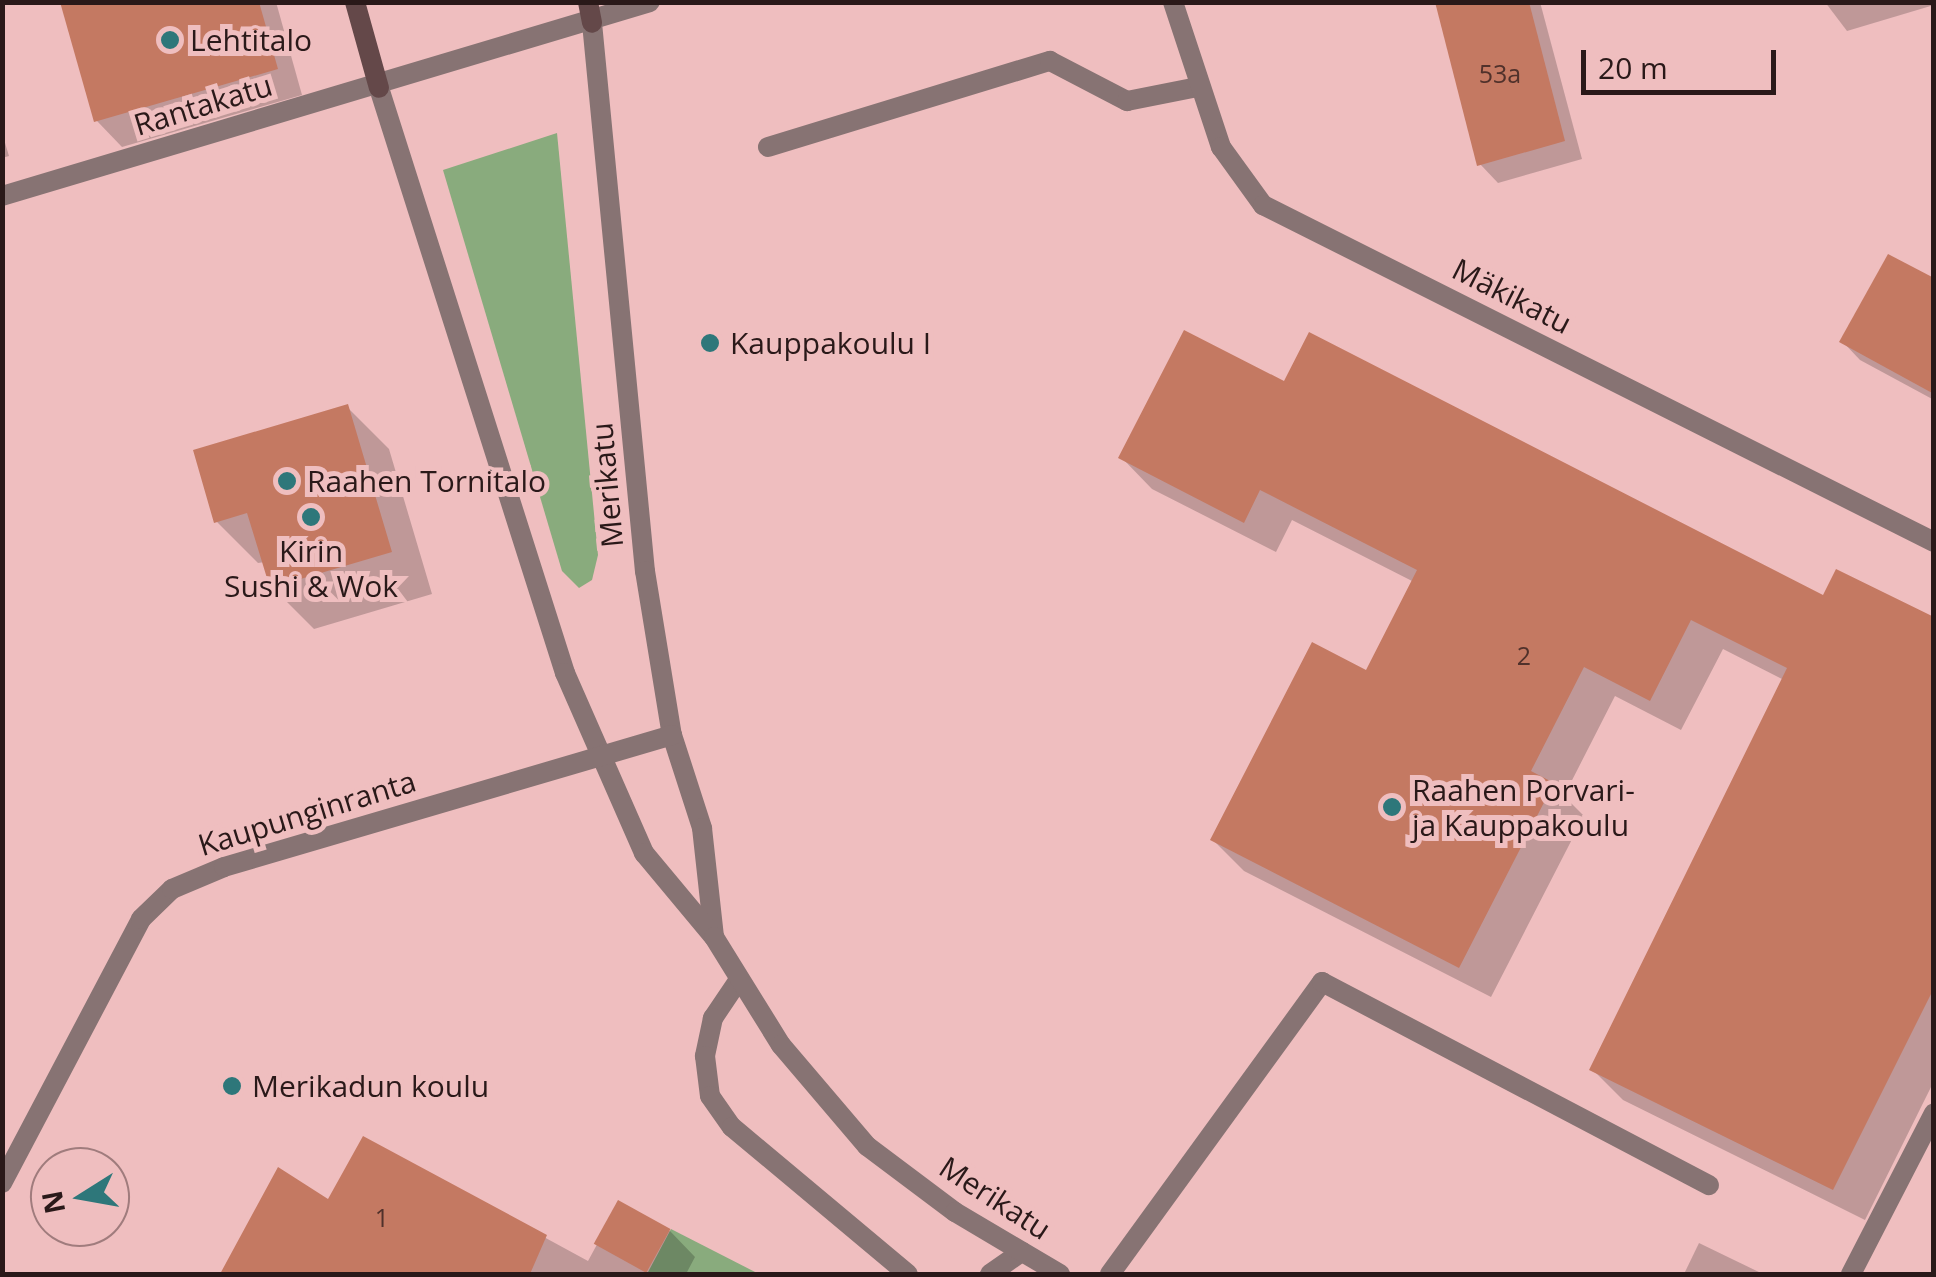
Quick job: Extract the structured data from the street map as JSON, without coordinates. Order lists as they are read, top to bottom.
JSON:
{
  "streets": {
    "street": [
      "Rantakatu",
      "Mäkikatu",
      "Merikatu",
      "Kaupunginranta"
    ]
  },
  "crossings": [
    ["Rantakatu", "Merikatu"],
    ["Merikatu", "Kaupunginranta"]
  ],
  "places": [
    "Lehtitalo",
    "Kauppakoulu I",
    "Raahen Tornitalo",
    "Kirin Sushi & Wok",
    "Raahen Porvari- ja Kauppakoulu",
    "Merikadun koulu"
  ],
  "house_numbers": ["53a", "2", "1"],
  "scale_bar": "20 m",
  "north": "left"
}
